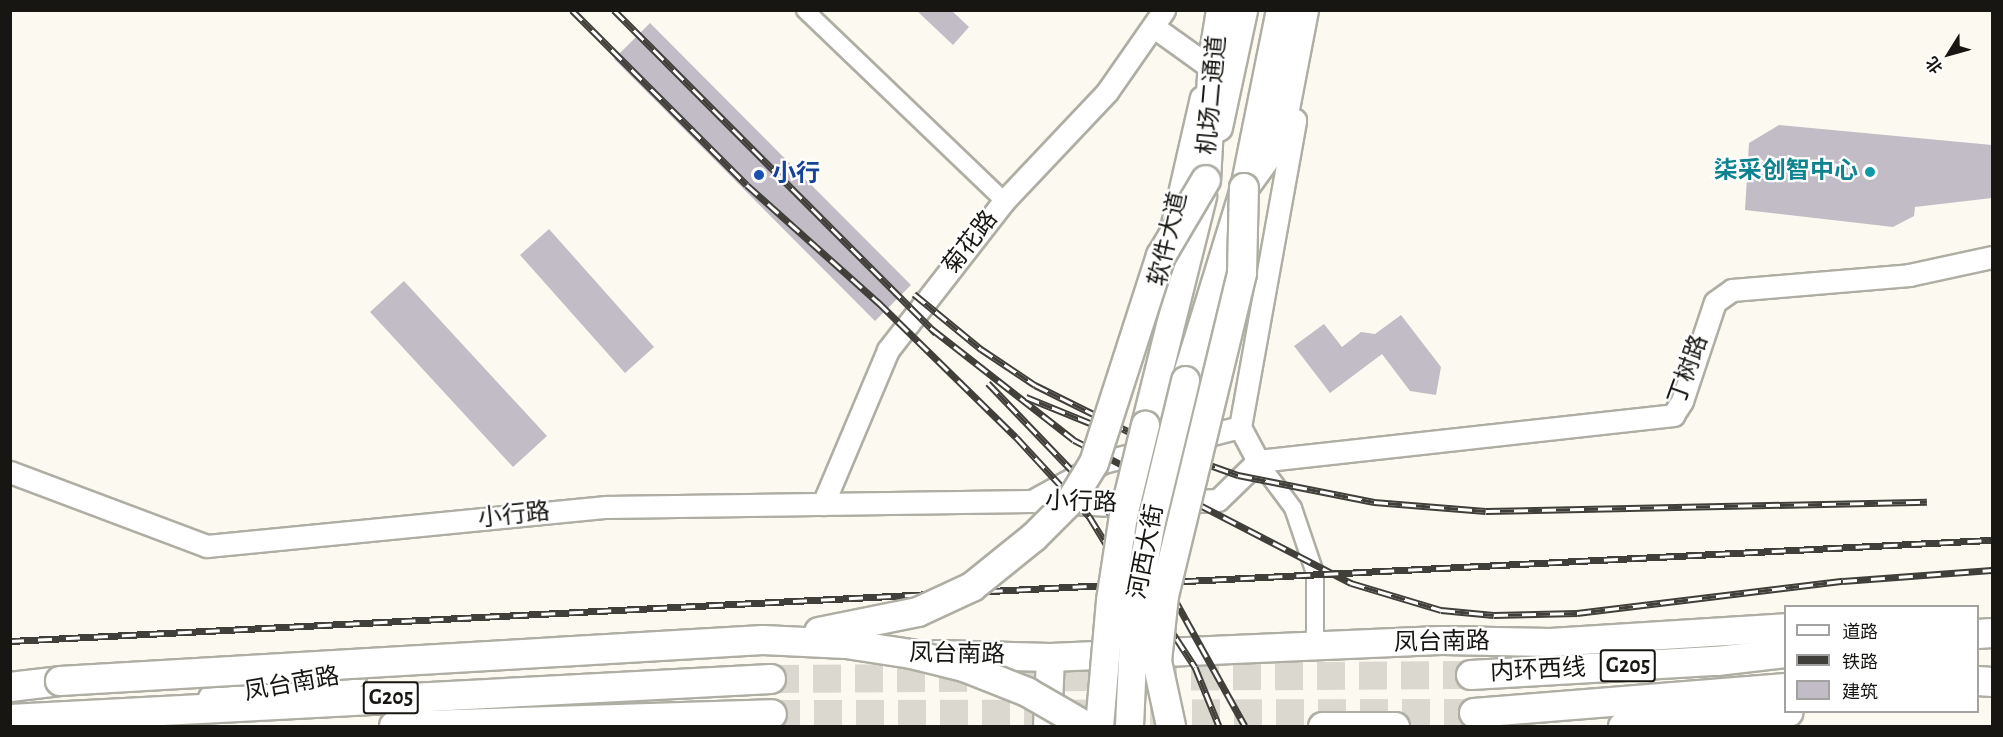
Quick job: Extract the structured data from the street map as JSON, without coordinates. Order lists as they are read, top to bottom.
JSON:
{
  "streets": {
    "highway": [
      "机场二通道",
      "凤台南路",
      "G205",
      "内环西线"
    ],
    "main road": ["软件大道", "河西大街"],
    "street": ["菊花路", "丁树路", "小行路"]
  },
  "crossings": [
    ["机场二通道", "软件大道"],
    ["软件大道", "小行路"],
    ["软件大道", "河西大街"],
    ["菊花路", "小行路"],
    ["丁树路", "小行路"]
  ],
  "places": ["柒采创智中心", "小行"],
  "legend": ["道路", "铁路", "建筑"],
  "north": "bottom left"
}
